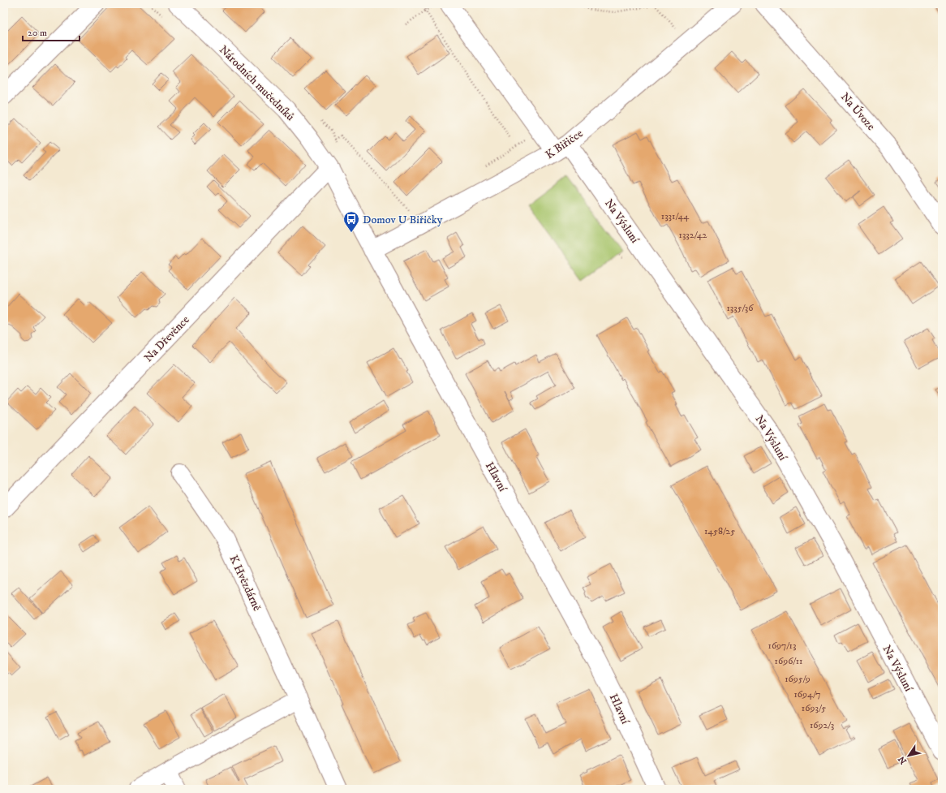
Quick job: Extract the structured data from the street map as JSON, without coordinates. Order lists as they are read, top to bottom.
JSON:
{
  "streets": {
    "street": [
      "Národních mučedníků",
      "Na Úvoze",
      "K Biřičce",
      "Na Výsluní",
      "Na Dřevěnce",
      "Hlavní",
      "K Hvězdárně"
    ]
  },
  "crossings": [
    ["Národních mučedníků", "Na Dřevěnce"],
    ["Národních mučedníků", "Hlavní"],
    ["K Biřičce", "Na Výsluní"],
    ["K Biřičce", "Hlavní"],
    ["Na Dřevěnce", "Hlavní"]
  ],
  "places": {
    "bus stop": ["Domov U Biřičky"]
  },
  "house_numbers": [
    "1331/44",
    "1332/42",
    "1335/36",
    "1458/25",
    "1697/13",
    "1696/11",
    "1695/9",
    "1694/7",
    "1693/5",
    "1692/3"
  ],
  "scale_bar": "20 m",
  "north": "bottom left"
}
